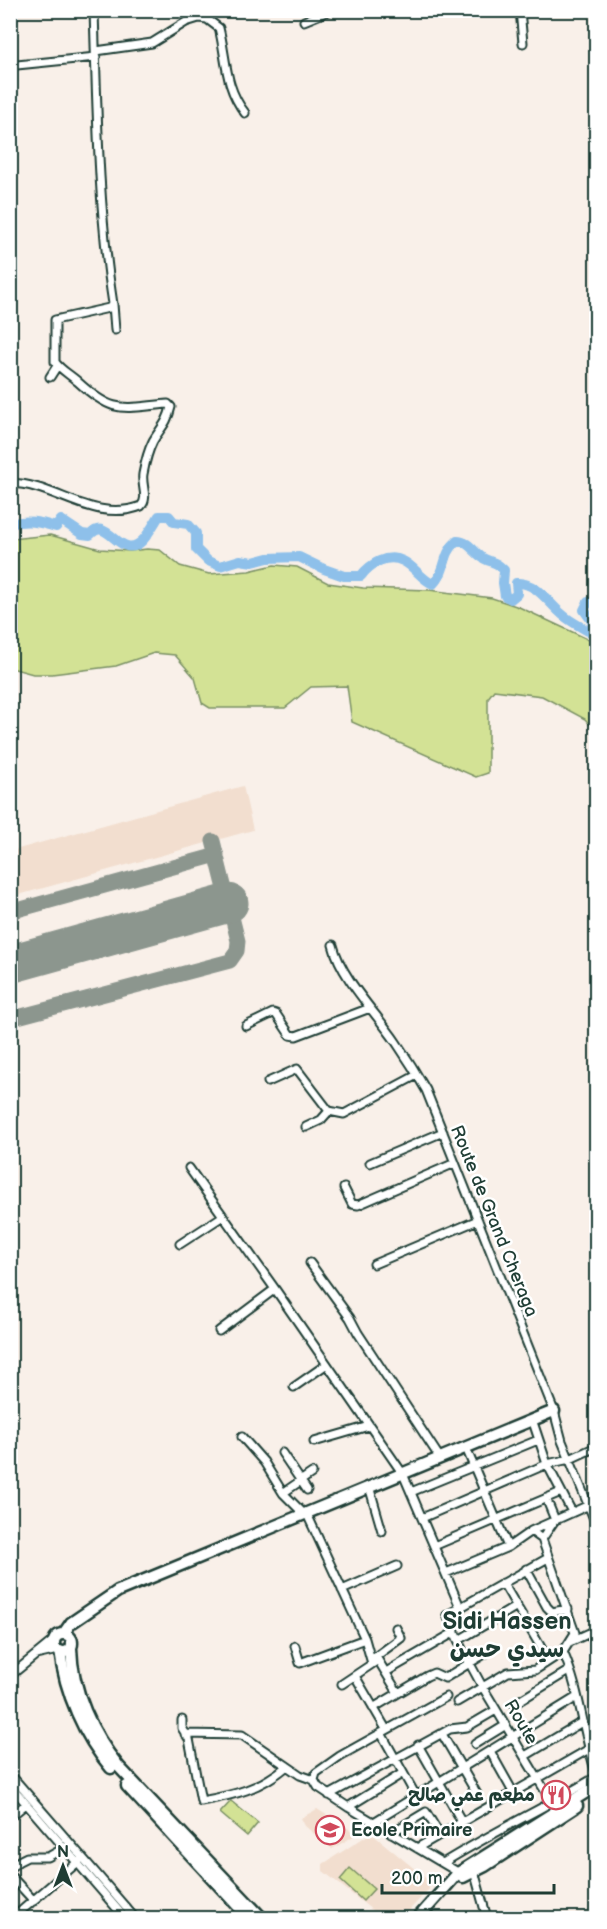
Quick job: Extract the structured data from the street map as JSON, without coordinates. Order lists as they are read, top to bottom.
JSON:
{
  "streets": {
    "street": ["Route de Grand Cheraga", "Route"]
  },
  "districts": ["Sidi Hassen سيدي حسن"],
  "places": {
    "restaurant": ["مطعم عمي صالح"],
    "school or university": ["Ecole Primaire"]
  },
  "scale_bar": "200 m",
  "north": "top"
}
